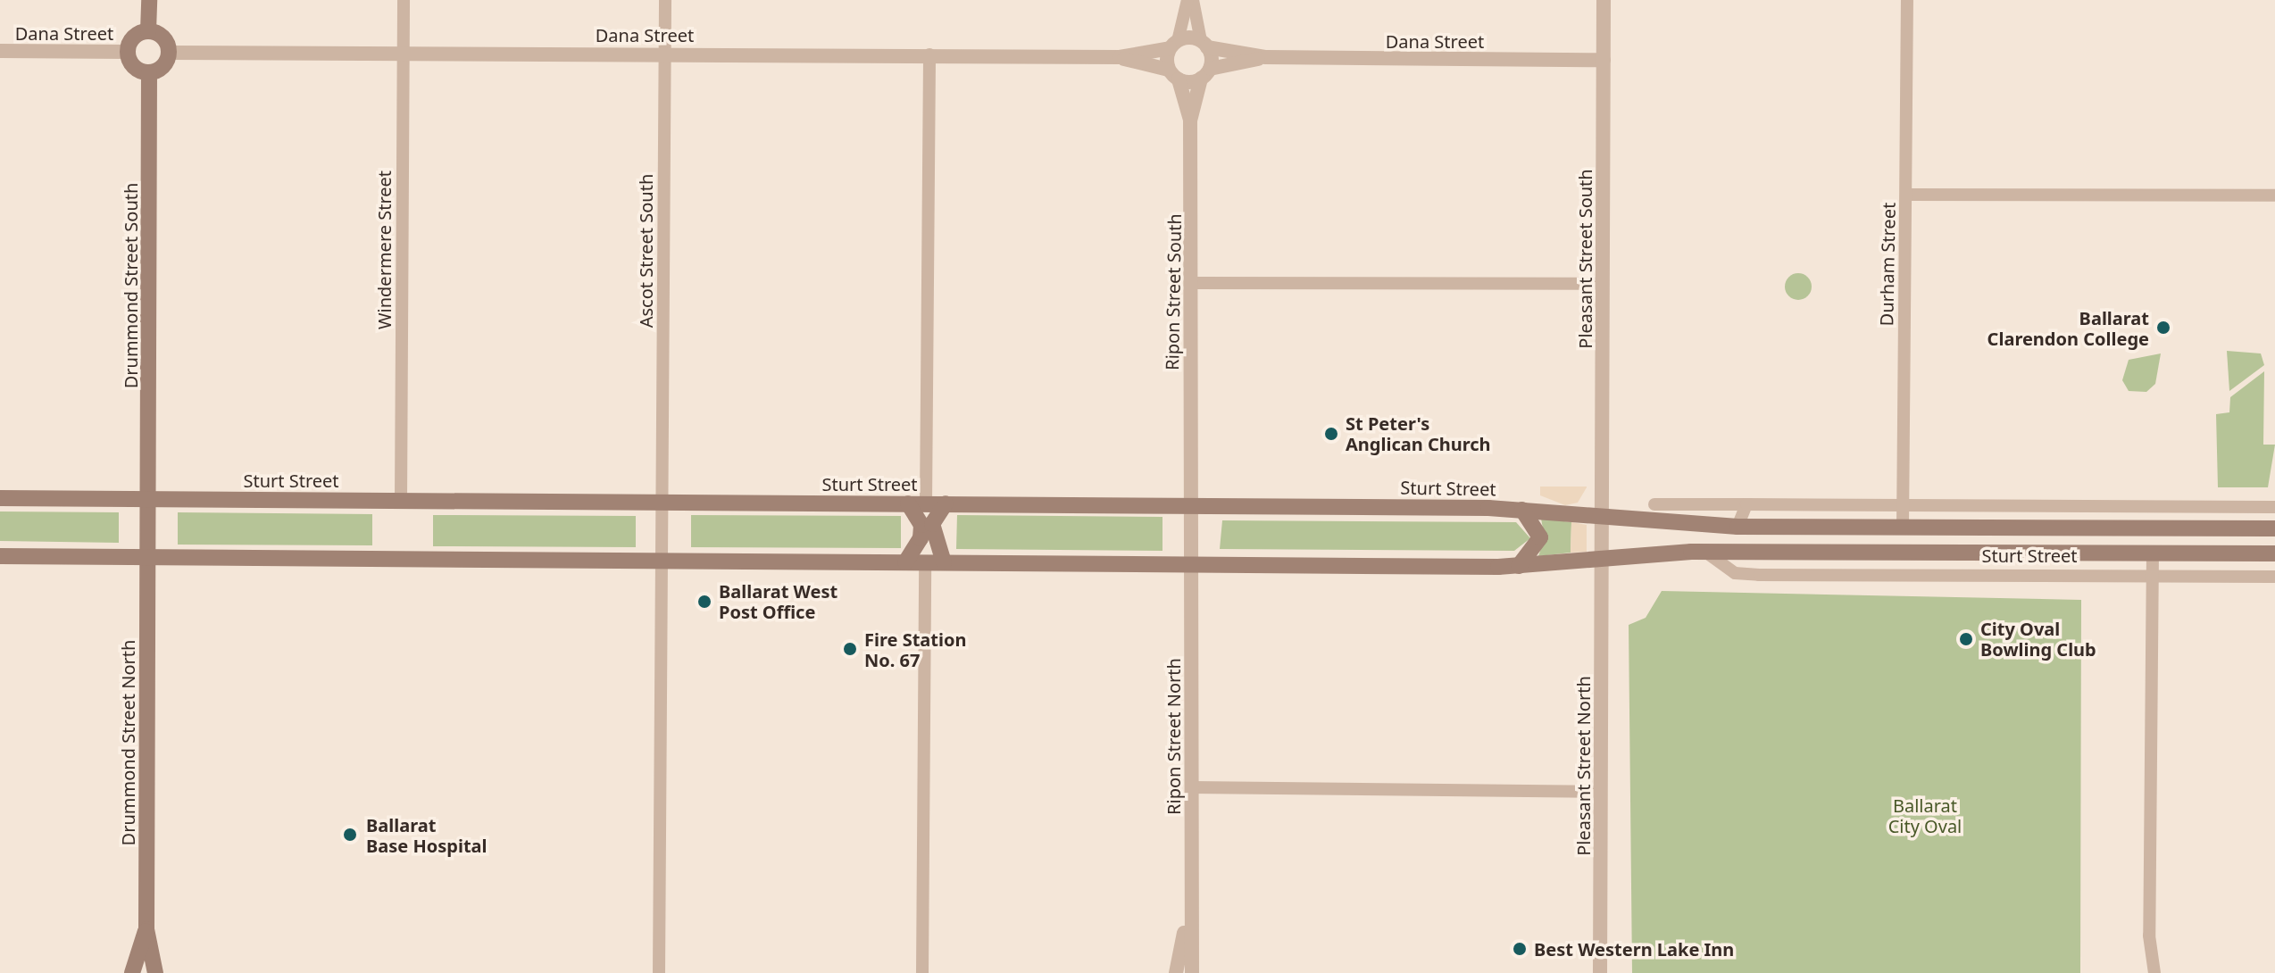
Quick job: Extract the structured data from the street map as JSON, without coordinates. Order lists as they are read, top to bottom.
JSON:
{
  "streets": {
    "main road": ["Drummond Street South", "Sturt Street", "Drummond Street North"],
    "street": [
      "Dana Street",
      "Windermere Street",
      "Ascot Street South",
      "Pleasant Street South",
      "Durham Street",
      "Ripon Street South",
      "Ripon Street North",
      "Pleasant Street North"
    ]
  },
  "crossings": [
    ["Dana Street", "Windermere Street"],
    ["Dana Street", "Ascot Street South"],
    ["Dana Street", "Pleasant Street South"],
    ["Dana Street", "Drummond Street South"],
    ["Dana Street", "Ripon Street South"],
    ["Windermere Street", "Sturt Street"],
    ["Ascot Street South", "Sturt Street"],
    ["Pleasant Street South", "Sturt Street"],
    ["Pleasant Street South", "Pleasant Street North"],
    ["Durham Street", "Sturt Street"],
    ["Drummond Street South", "Sturt Street"],
    ["Drummond Street South", "Drummond Street North"],
    ["Ripon Street South", "Sturt Street"],
    ["Ripon Street South", "Ripon Street North"],
    ["Sturt Street", "Ripon Street North"],
    ["Sturt Street", "Drummond Street North"],
    ["Sturt Street", "Pleasant Street North"]
  ],
  "parks": ["Ballarat City Oval"],
  "places": [
    "Ballarat Clarendon College",
    "St Peter's Anglican Church",
    "Ballarat West Post Office",
    "City Oval Bowling Club",
    "Fire Station No. 67",
    "Ballarat Base Hospital",
    "Best Western Lake Inn"
  ]
}
